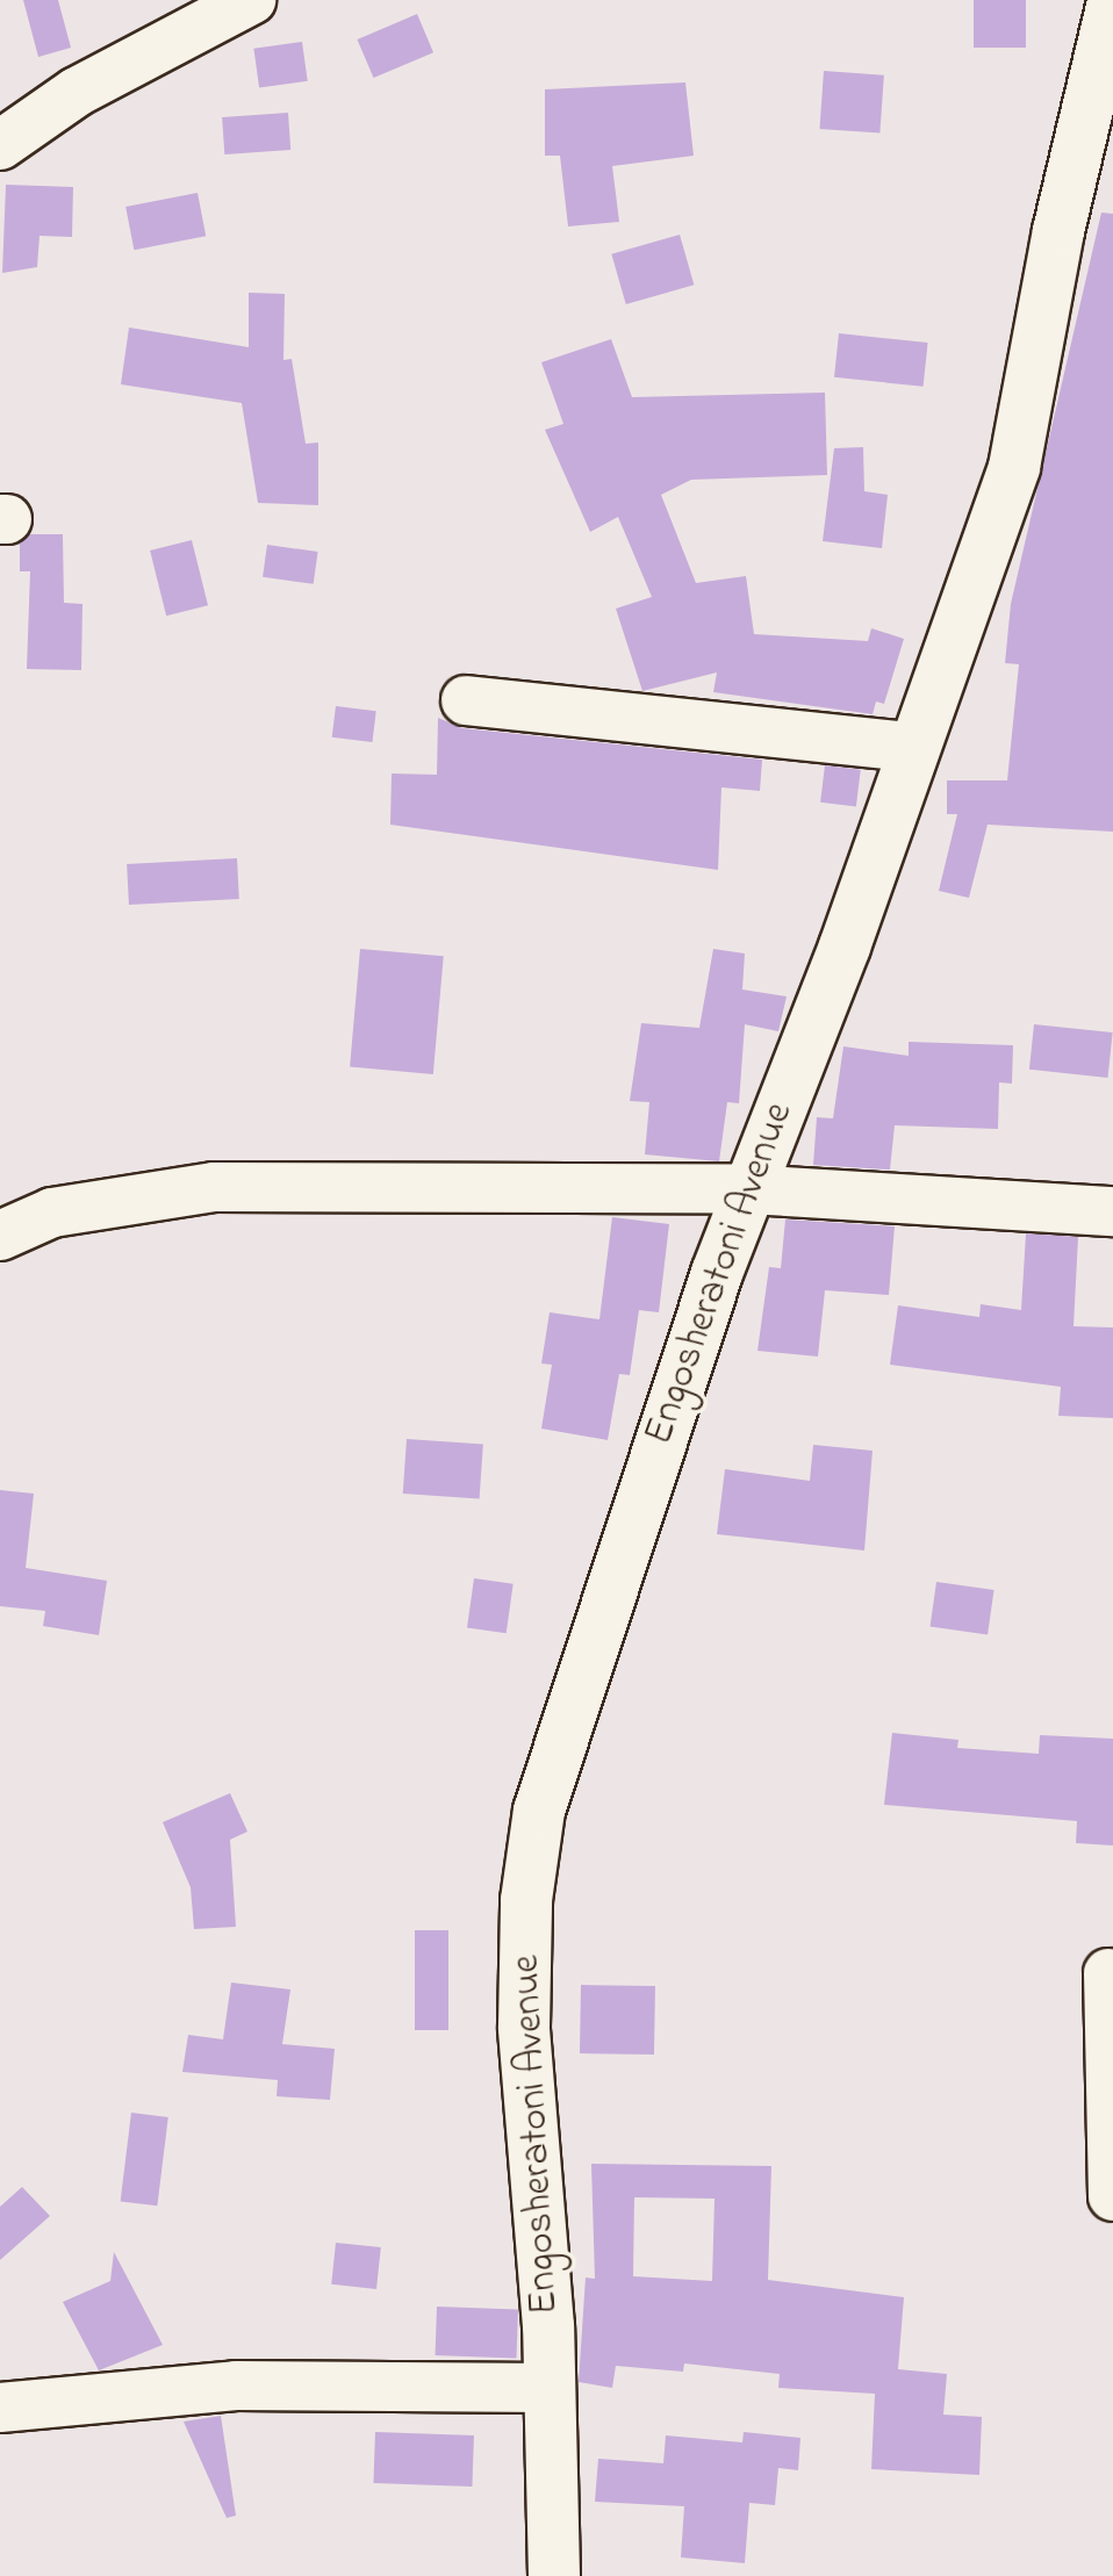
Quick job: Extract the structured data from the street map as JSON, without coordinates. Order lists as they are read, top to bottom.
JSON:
{
  "streets": {
    "street": ["Engosheratoni Avenue"]
  }
}
